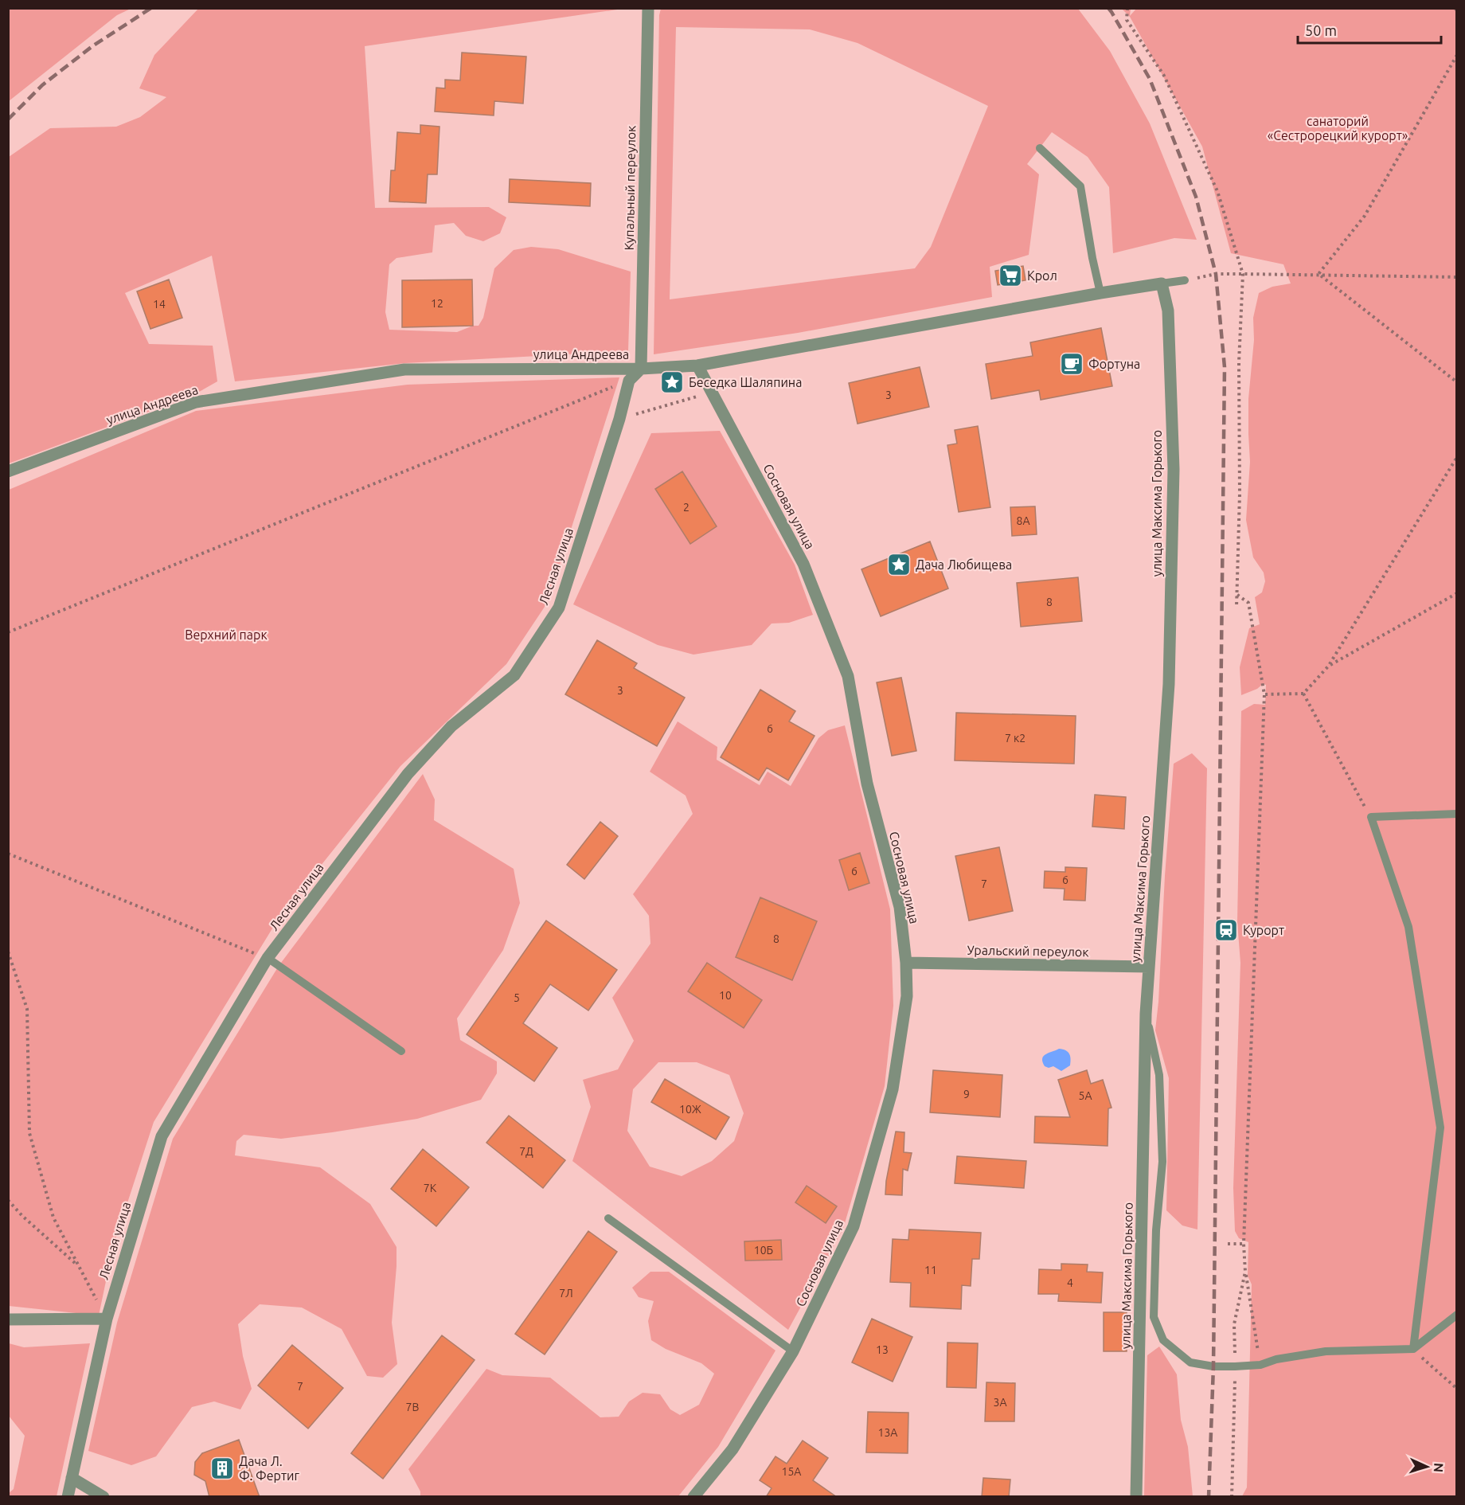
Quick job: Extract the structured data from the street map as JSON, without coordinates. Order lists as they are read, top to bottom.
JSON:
{
  "streets": {
    "street": [
      "Купальный переулок",
      "улица Андреева",
      "улица Максима Горького",
      "Сосновая улица",
      "Лесная улица",
      "Уральский переулок"
    ]
  },
  "crossings": [
    ["Купальный переулок", "улица Андреева"],
    ["улица Андреева", "улица Максима Горького"],
    ["улица Андреева", "Сосновая улица"],
    ["улица Максима Горького", "Уральский переулок"],
    ["Сосновая улица", "Уральский переулок"]
  ],
  "parks": ["санаторий «Сестрорецкий курорт»", "Верхний парк"],
  "places": {
    "supermarket": ["Крол"],
    "cafe": ["Фортуна"],
    "place": ["Беседка Шаляпина", "Дача Любищева"],
    "station": ["Курорт"],
    "building": ["Дача Л. Ф. Фертиг"]
  },
  "house_numbers": [
    "12",
    "14",
    "3",
    "2",
    "8А",
    "8",
    "3",
    "6",
    "7 к2",
    "6",
    "6",
    "7",
    "8",
    "10",
    "5",
    "9",
    "5А",
    "10Ж",
    "7Д",
    "7К",
    "10Б",
    "11",
    "4",
    "7Л",
    "13",
    "7",
    "3А",
    "7В",
    "13А",
    "15А"
  ],
  "scale_bar": "50 m",
  "north": "right"
}
